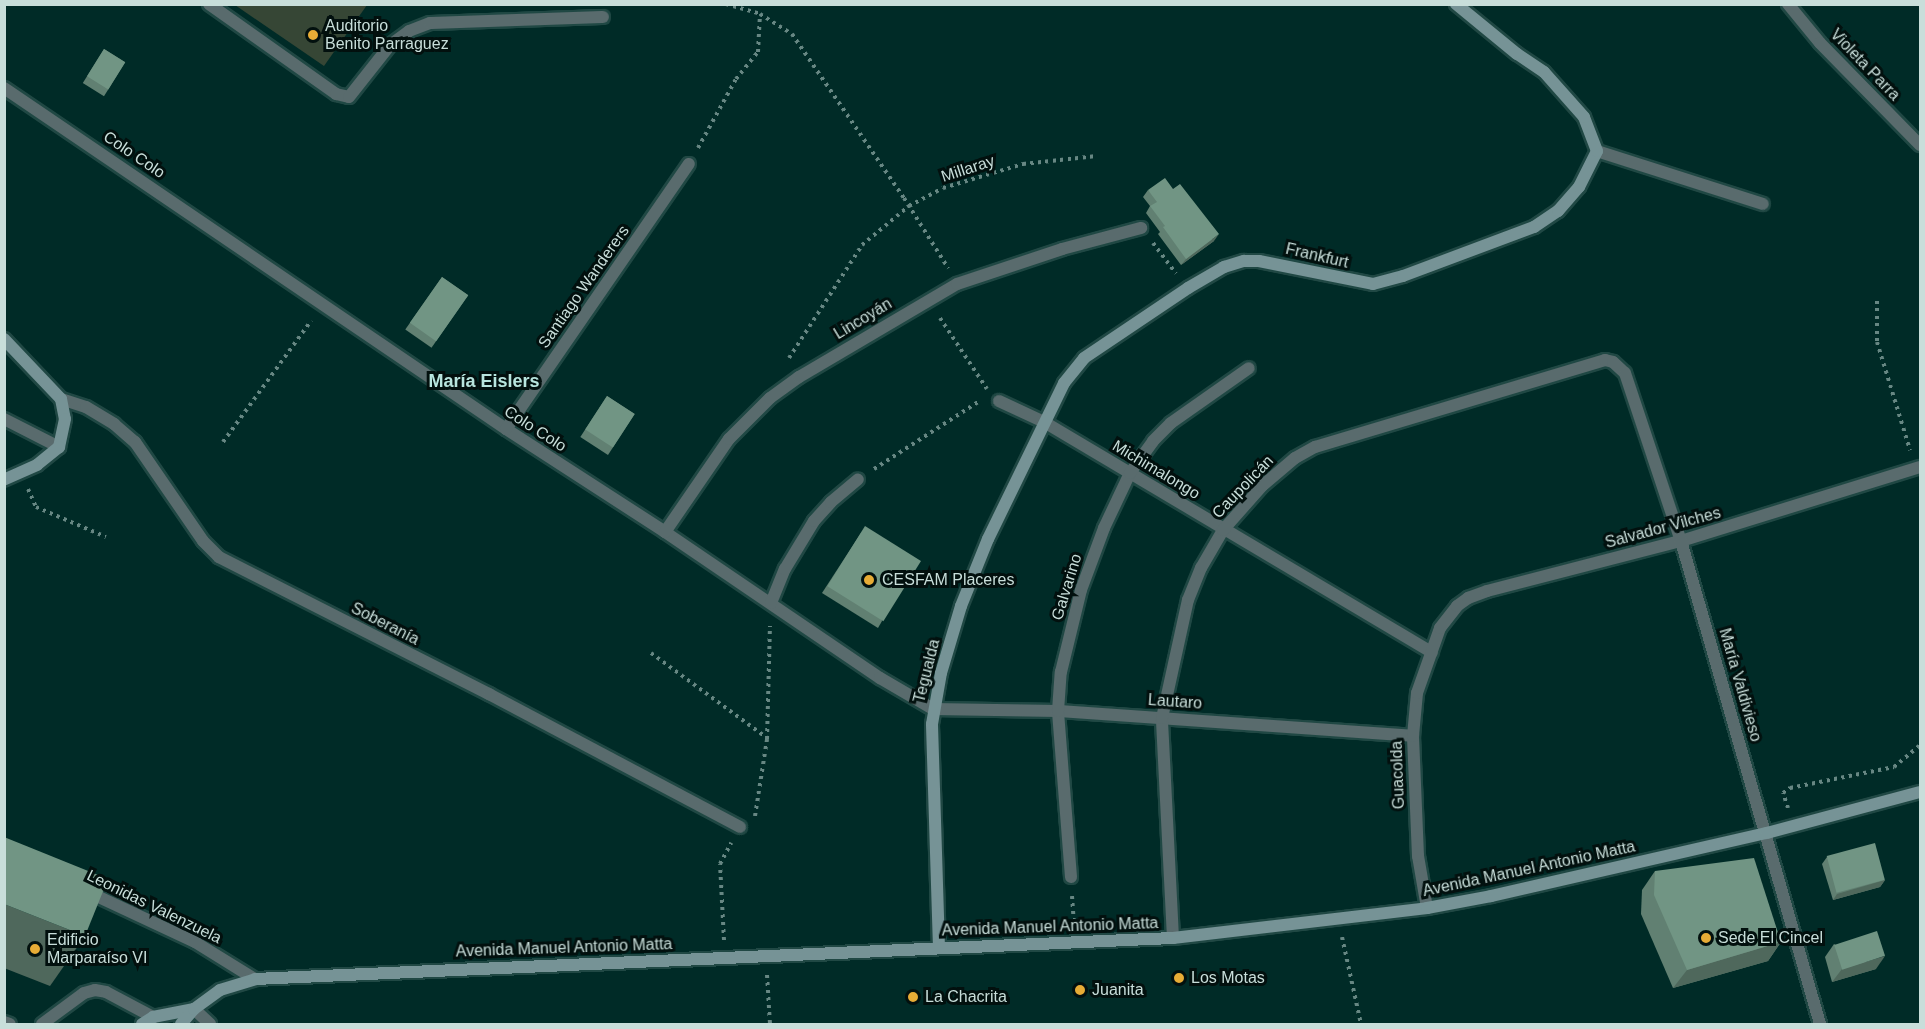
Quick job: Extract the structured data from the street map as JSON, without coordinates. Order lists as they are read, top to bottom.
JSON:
{
  "streets": {
    "main road": ["Frankfurt", "Tegualda", "Avenida Manuel Antonio Matta"],
    "street": [
      "Violeta Parra",
      "Colo Colo",
      "Santiago Wanderers",
      "Lincoyán",
      "Michimalongo",
      "Caupolicán",
      "Salvador Vilches",
      "Galvarino",
      "Soberanía",
      "María Valdivieso",
      "Lautaro",
      "Guacolda",
      "Leonidas Valenzuela"
    ],
    "path": ["Millaray"]
  },
  "crossings": [
    ["Colo Colo", "Santiago Wanderers"],
    ["Colo Colo", "Lincoyán"],
    ["Colo Colo", "Tegualda"],
    ["Colo Colo", "Lautaro"],
    ["Frankfurt", "Michimalongo"],
    ["Frankfurt", "Tegualda"],
    ["Michimalongo", "Caupolicán"],
    ["Michimalongo", "Salvador Vilches"],
    ["Michimalongo", "Galvarino"],
    ["Michimalongo", "Tegualda"],
    ["Michimalongo", "Guacolda"],
    ["Caupolicán", "María Valdivieso"],
    ["Caupolicán", "Lautaro"],
    ["Caupolicán", "Avenida Manuel Antonio Matta"],
    ["Salvador Vilches", "María Valdivieso"],
    ["Salvador Vilches", "Guacolda"],
    ["Galvarino", "Lautaro"],
    ["Tegualda", "Lautaro"],
    ["Tegualda", "Avenida Manuel Antonio Matta"],
    ["María Valdivieso", "Avenida Manuel Antonio Matta"],
    ["Lautaro", "Guacolda"],
    ["Guacolda", "Avenida Manuel Antonio Matta"],
    ["Avenida Manuel Antonio Matta", "Leonidas Valenzuela"]
  ],
  "districts": ["María Eislers"],
  "places": [
    "Auditorio Benito Parraguez",
    "CESFAM Placeres",
    "Sede El Cincel",
    "Edificio Marparaíso VI",
    "Los Motas",
    "Juanita",
    "La Chacrita"
  ]
}
